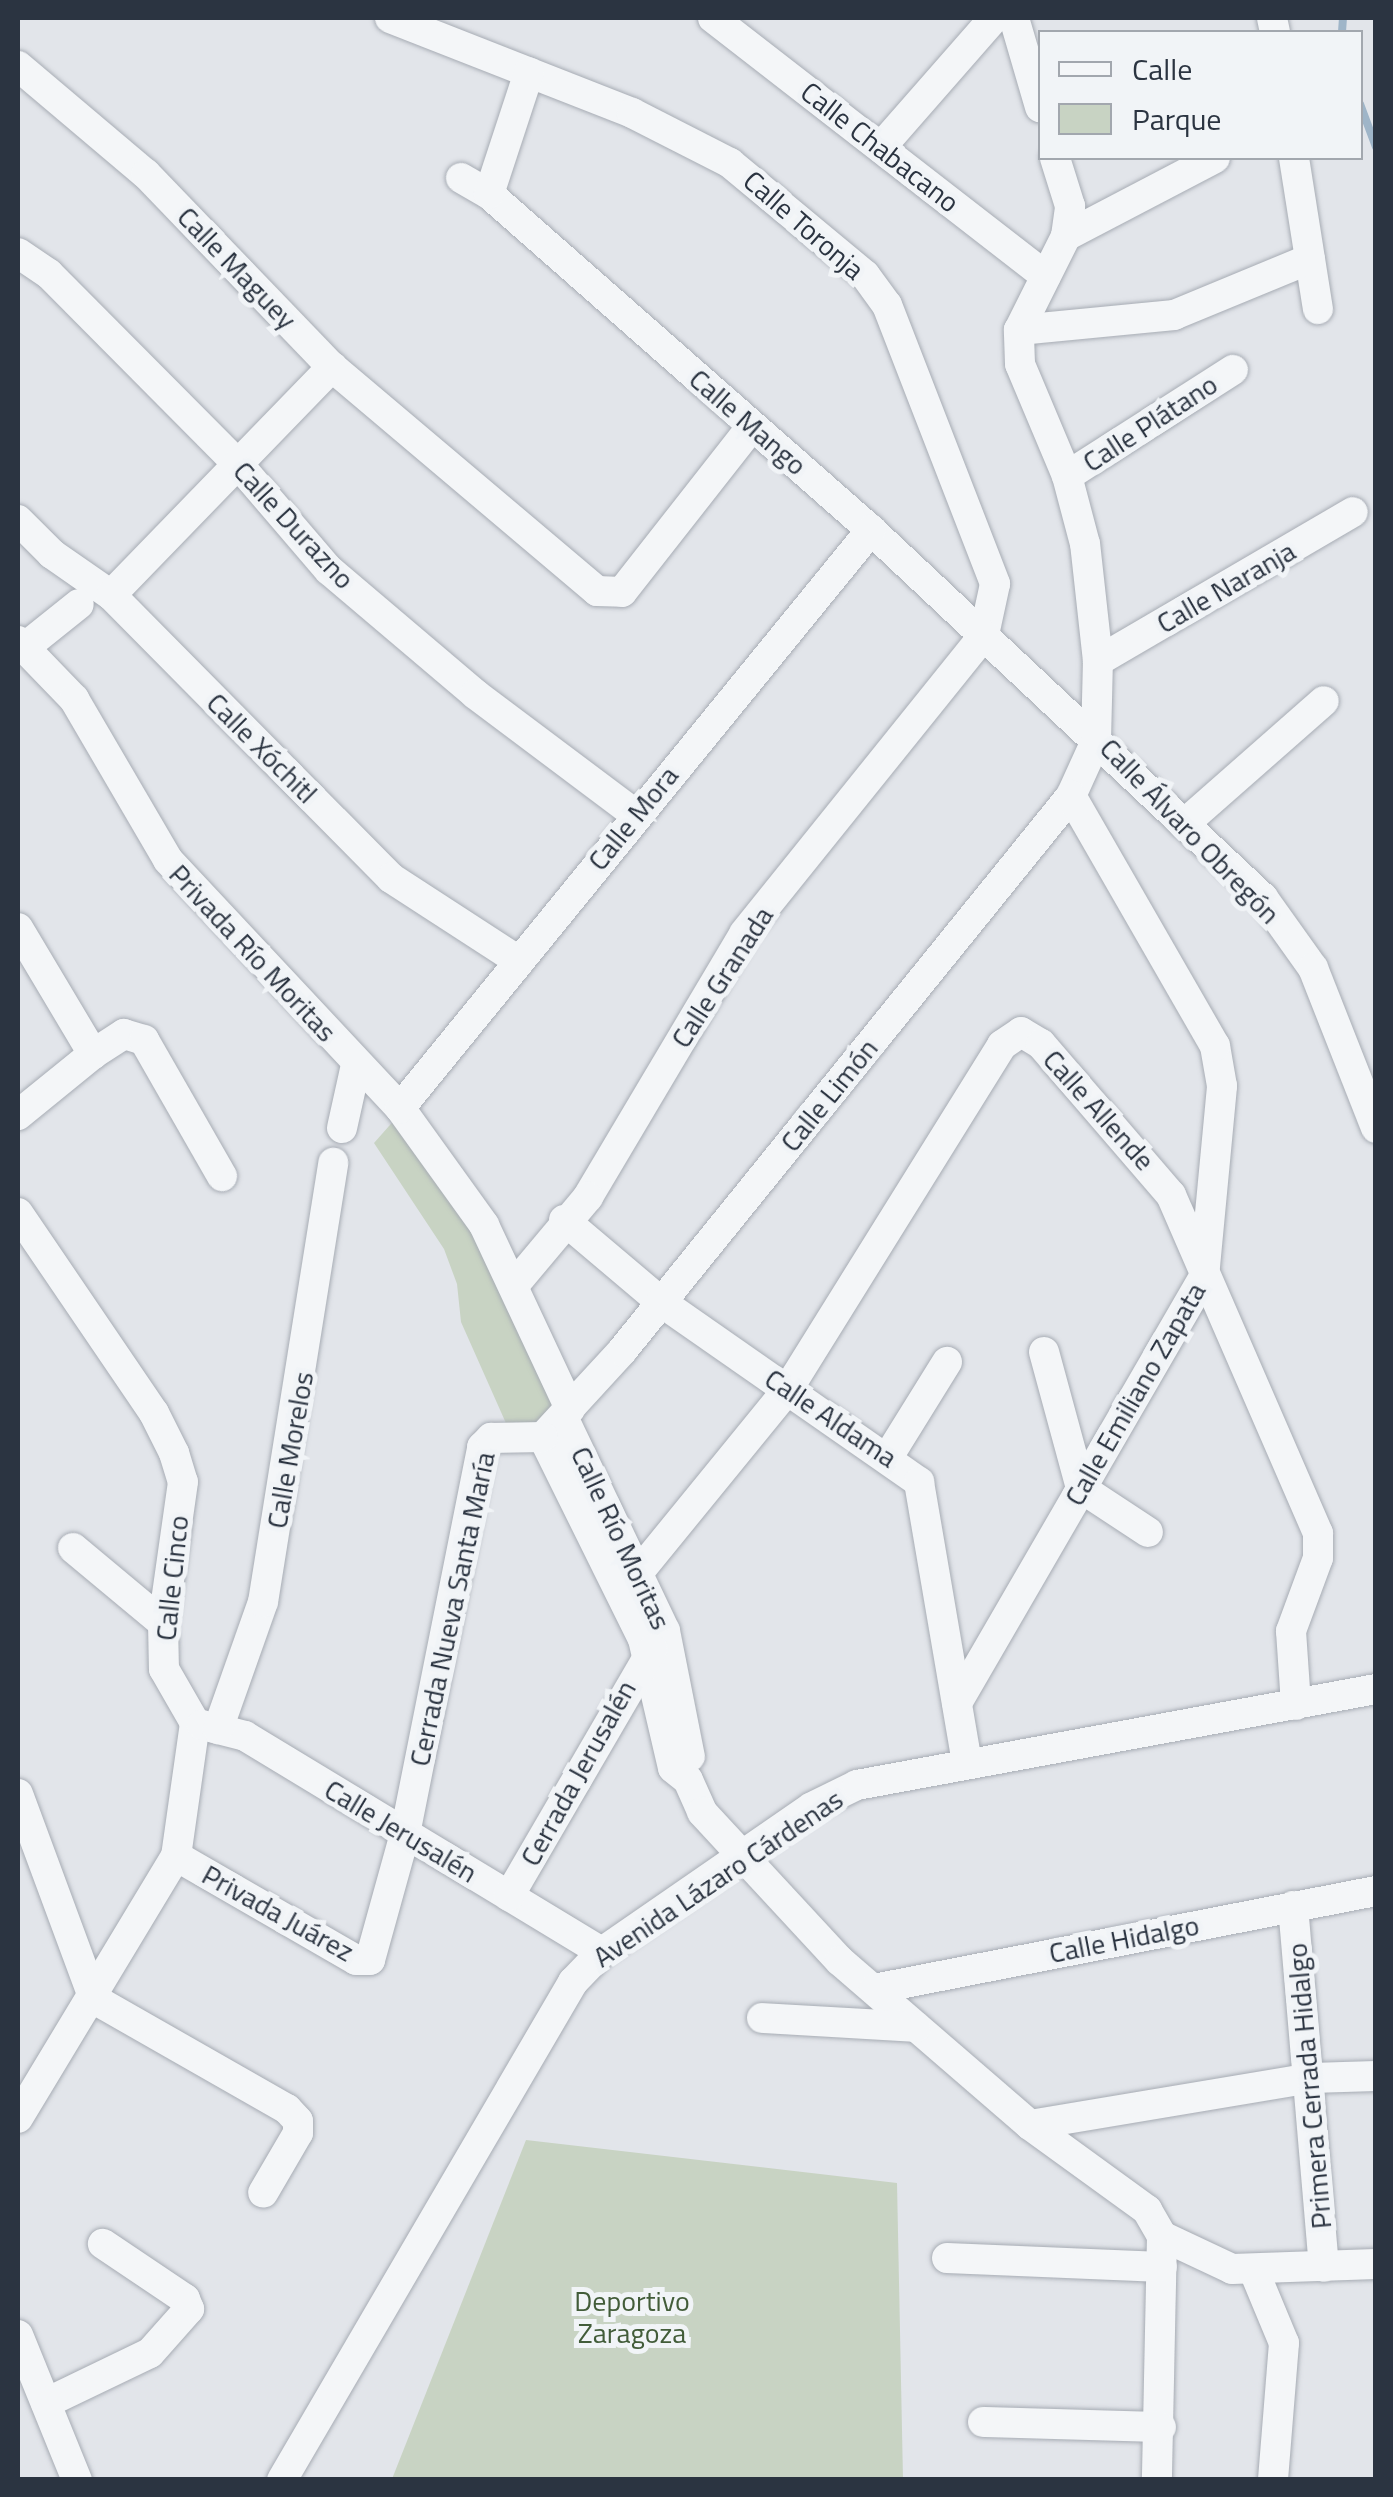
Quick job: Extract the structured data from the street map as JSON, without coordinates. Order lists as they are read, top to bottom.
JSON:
{
  "streets": {
    "street": [
      "Calle Chabacano",
      "Calle Toronja",
      "Calle Maguey",
      "Calle Mango",
      "Calle Plátano",
      "Calle Durazno",
      "Calle Naranja",
      "Calle Xóchitl",
      "Calle Mora",
      "Calle Álvaro Obregón",
      "Privada Río Moritas",
      "Calle Granada",
      "Calle Limón",
      "Calle Allende",
      "Calle Emiliano Zapata",
      "Calle Aldama",
      "Calle Morelos",
      "Calle Río Moritas",
      "Calle Cinco",
      "Cerrada Nueva Santa María",
      "Cerrada Jerusalén",
      "Calle Jerusalén",
      "Avenida Lázaro Cárdenas",
      "Privada Juárez",
      "Calle Hidalgo",
      "Primera Cerrada Hidalgo"
    ]
  },
  "crossings": [
    ["Calle Toronja", "Calle Mango"],
    ["Calle Toronja", "Calle Granada"],
    ["Calle Maguey", "Calle Mango"],
    ["Calle Mango", "Calle Mora"],
    ["Calle Mango", "Calle Álvaro Obregón"],
    ["Calle Mango", "Calle Granada"],
    ["Calle Mango", "Calle Limón"],
    ["Calle Plátano", "Calle Álvaro Obregón"],
    ["Calle Durazno", "Calle Mora"],
    ["Calle Naranja", "Calle Álvaro Obregón"],
    ["Calle Xóchitl", "Calle Mora"],
    ["Calle Mora", "Privada Río Moritas"],
    ["Calle Mora", "Calle Río Moritas"],
    ["Calle Álvaro Obregón", "Calle Limón"],
    ["Privada Río Moritas", "Calle Río Moritas"],
    ["Calle Granada", "Calle Aldama"],
    ["Calle Granada", "Calle Río Moritas"],
    ["Calle Limón", "Calle Emiliano Zapata"],
    ["Calle Limón", "Calle Aldama"],
    ["Calle Limón", "Calle Río Moritas"],
    ["Calle Limón", "Cerrada Nueva Santa María"],
    ["Calle Allende", "Calle Emiliano Zapata"],
    ["Calle Allende", "Calle Aldama"],
    ["Calle Allende", "Calle Río Moritas"],
    ["Calle Allende", "Avenida Lázaro Cárdenas"],
    ["Calle Emiliano Zapata", "Calle Aldama"],
    ["Calle Aldama", "Avenida Lázaro Cárdenas"],
    ["Calle Morelos", "Calle Cinco"],
    ["Calle Morelos", "Calle Jerusalén"],
    ["Calle Río Moritas", "Cerrada Nueva Santa María"],
    ["Calle Río Moritas", "Cerrada Jerusalén"],
    ["Calle Río Moritas", "Avenida Lázaro Cárdenas"],
    ["Calle Río Moritas", "Calle Hidalgo"],
    ["Calle Cinco", "Calle Jerusalén"],
    ["Cerrada Nueva Santa María", "Calle Jerusalén"],
    ["Cerrada Nueva Santa María", "Privada Juárez"],
    ["Cerrada Jerusalén", "Calle Jerusalén"],
    ["Calle Jerusalén", "Avenida Lázaro Cárdenas"],
    ["Calle Jerusalén", "Privada Juárez"],
    ["Calle Hidalgo", "Primera Cerrada Hidalgo"]
  ],
  "parks": ["Deportivo Zaragoza"],
  "legend": ["Calle", "Parque"]
}
